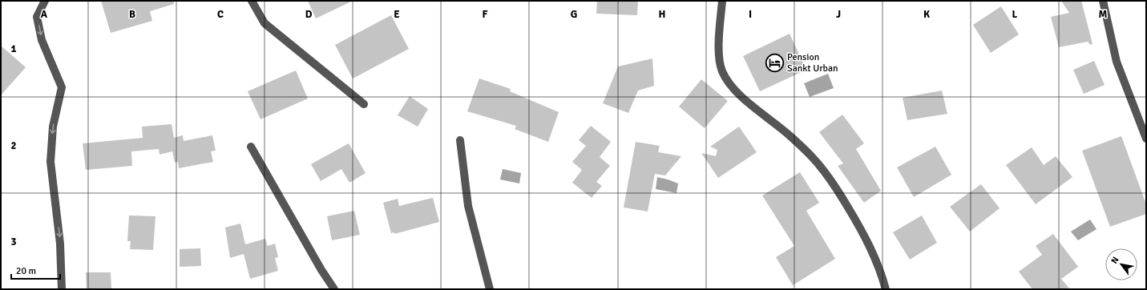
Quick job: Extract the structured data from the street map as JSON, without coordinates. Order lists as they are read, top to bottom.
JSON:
{
  "places": {
    "hotel": ["Pension Sankt Urban"]
  },
  "scale_bar": "20 m",
  "north": "top left",
  "grid": {
    "columns": [
      "A",
      "B",
      "C",
      "D",
      "E",
      "F",
      "G",
      "H",
      "I",
      "J",
      "K",
      "L",
      "M"
    ],
    "rows": ["1", "2", "3"]
  }
}
